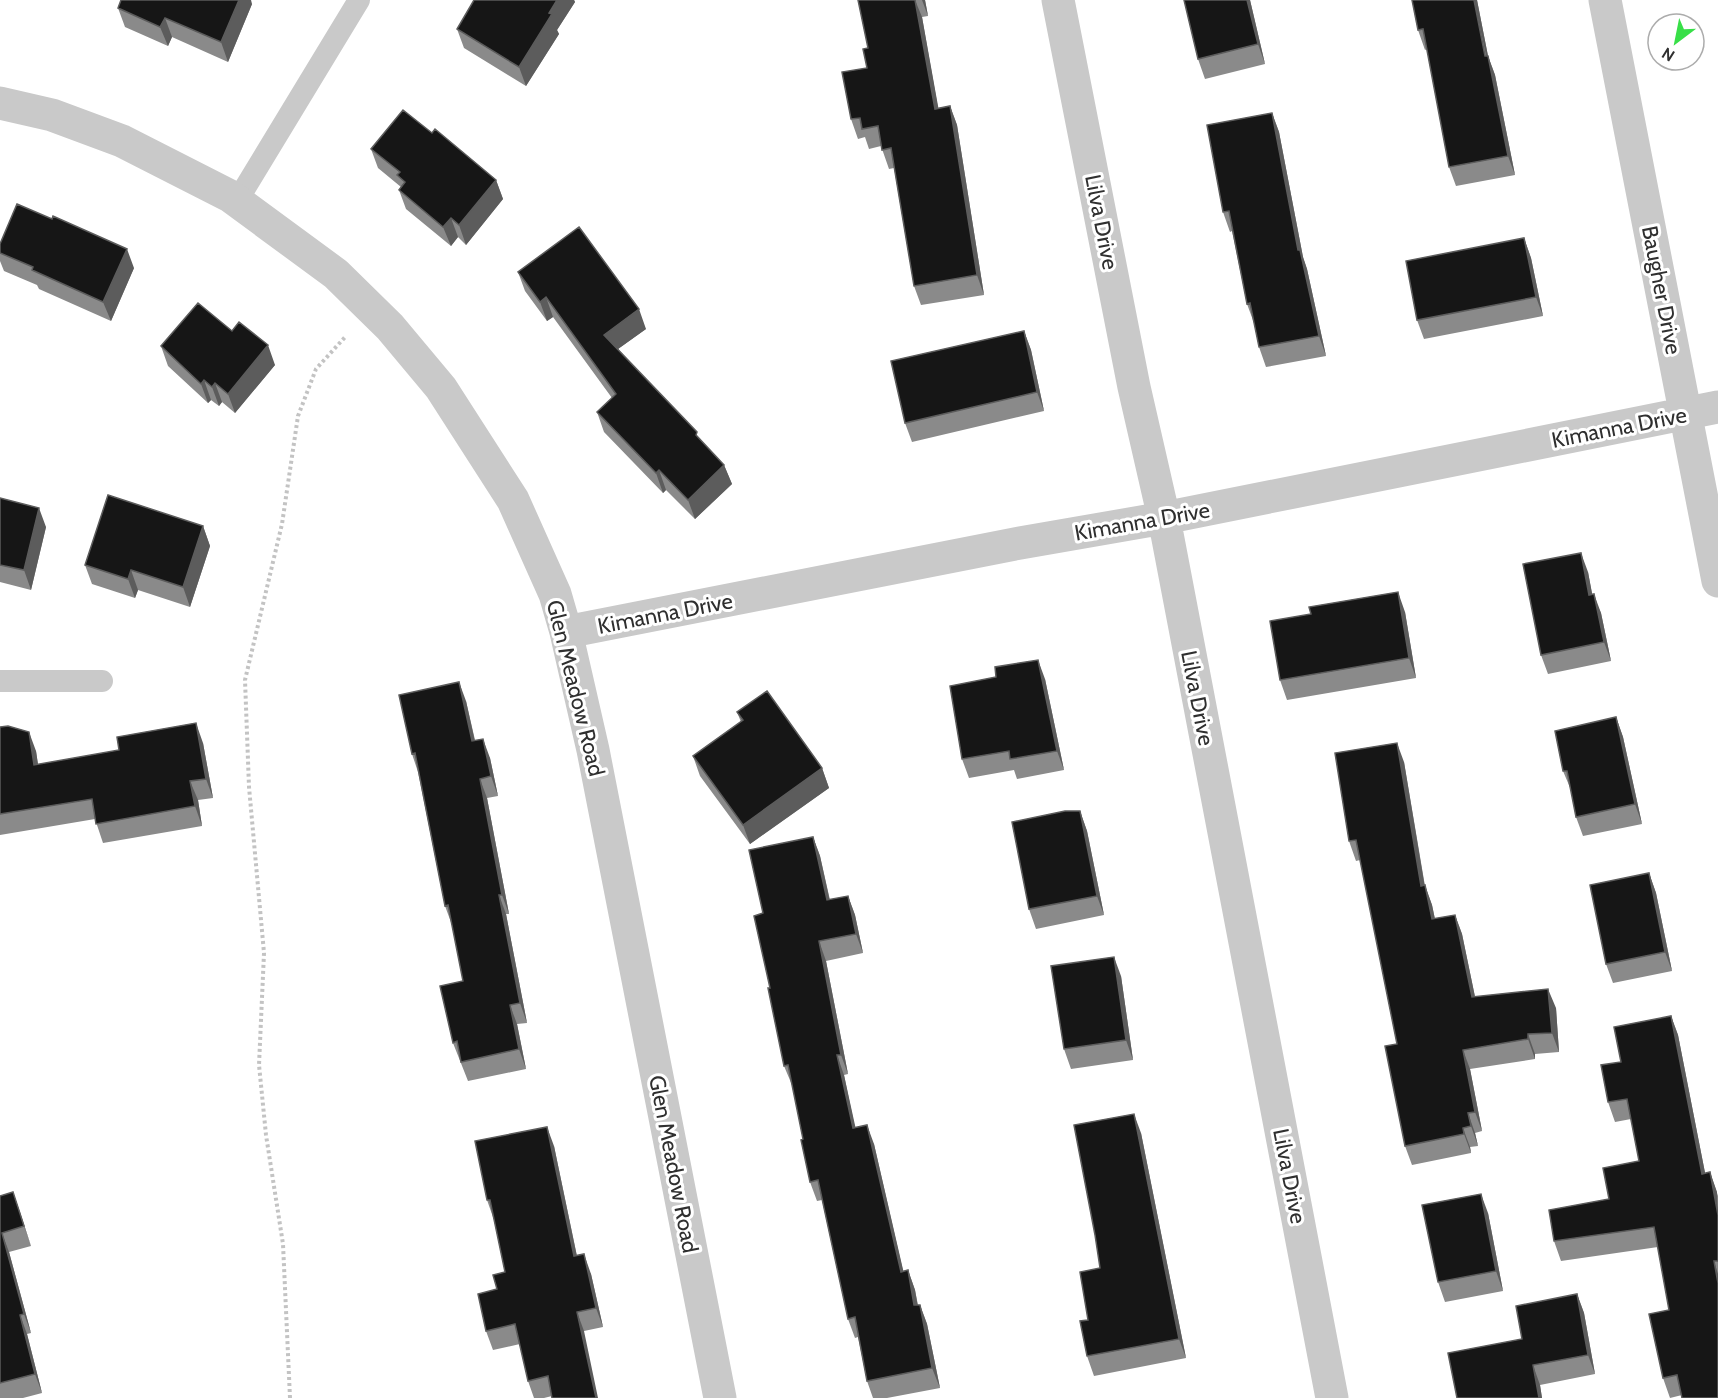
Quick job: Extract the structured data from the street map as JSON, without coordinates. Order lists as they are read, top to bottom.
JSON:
{
  "streets": {
    "street": [
      "Lilva Drive",
      "Baugher Drive",
      "Kimanna Drive",
      "Glen Meadow Road"
    ]
  },
  "crossings": [
    ["Lilva Drive", "Kimanna Drive"],
    ["Baugher Drive", "Kimanna Drive"],
    ["Kimanna Drive", "Glen Meadow Road"]
  ],
  "north": "bottom left"
}
